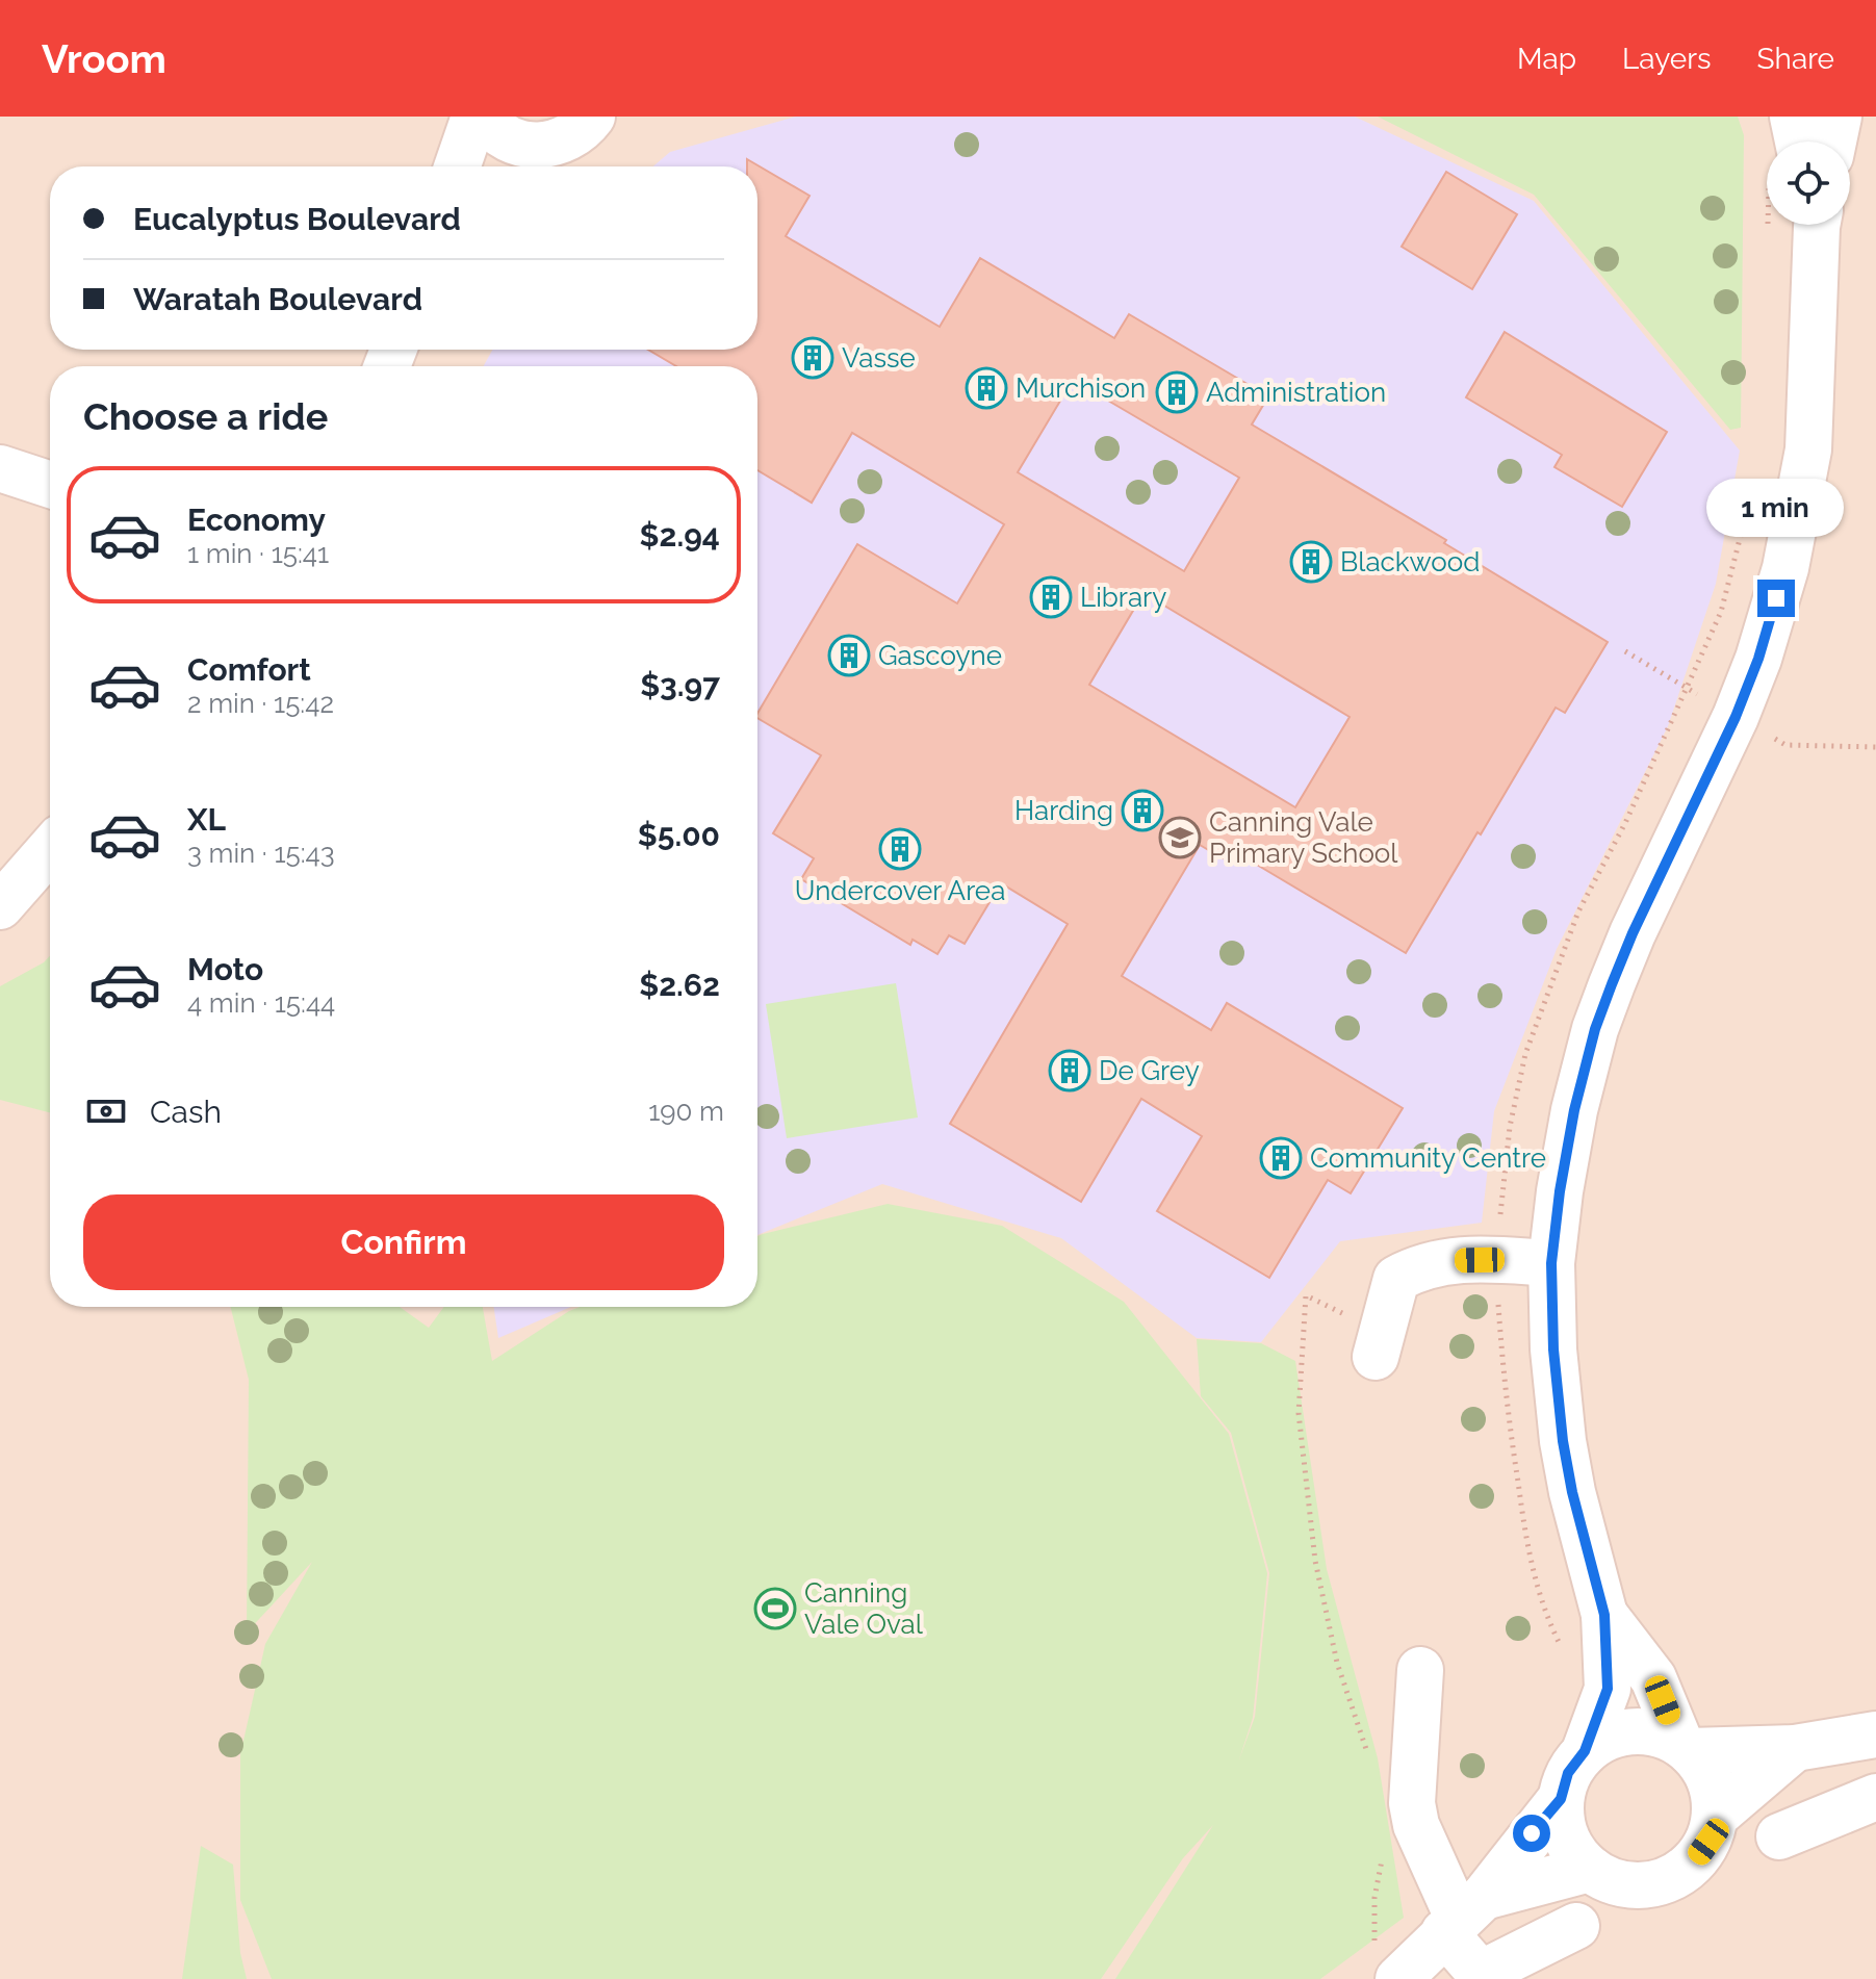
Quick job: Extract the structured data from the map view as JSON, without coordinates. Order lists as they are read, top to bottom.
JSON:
{
  "places": {
    "building": [
      "Vasse",
      "Murchison",
      "Administration",
      "Blackwood",
      "Library",
      "Gascoyne",
      "Harding",
      "Undercover Area",
      "De Grey",
      "Community Centre"
    ],
    "school or university": ["Canning Vale Primary School"],
    "sports": ["Canning Vale Oval"]
  },
  "page": {
    "header": "Vroom",
    "nav": ["Map", "Layers", "Share"],
    "banner": ["Eucalyptus Boulevard", "Waratah Boulevard"],
    "heading": "Choose a ride",
    "list": [
      {
        "name": "Economy",
        "note": "1 min · 15:41",
        "value": "$2.94"
      },
      {
        "name": "Comfort",
        "note": "2 min · 15:42",
        "value": "$3.97"
      },
      {
        "name": "XL",
        "note": "3 min · 15:43",
        "value": "$5.00"
      },
      {
        "name": "Moto",
        "note": "4 min · 15:44",
        "value": "$2.62"
      }
    ],
    "bubble": "1 min",
    "pay": ["Cash", "190 m"],
    "buttons": "Confirm"
  }
}
